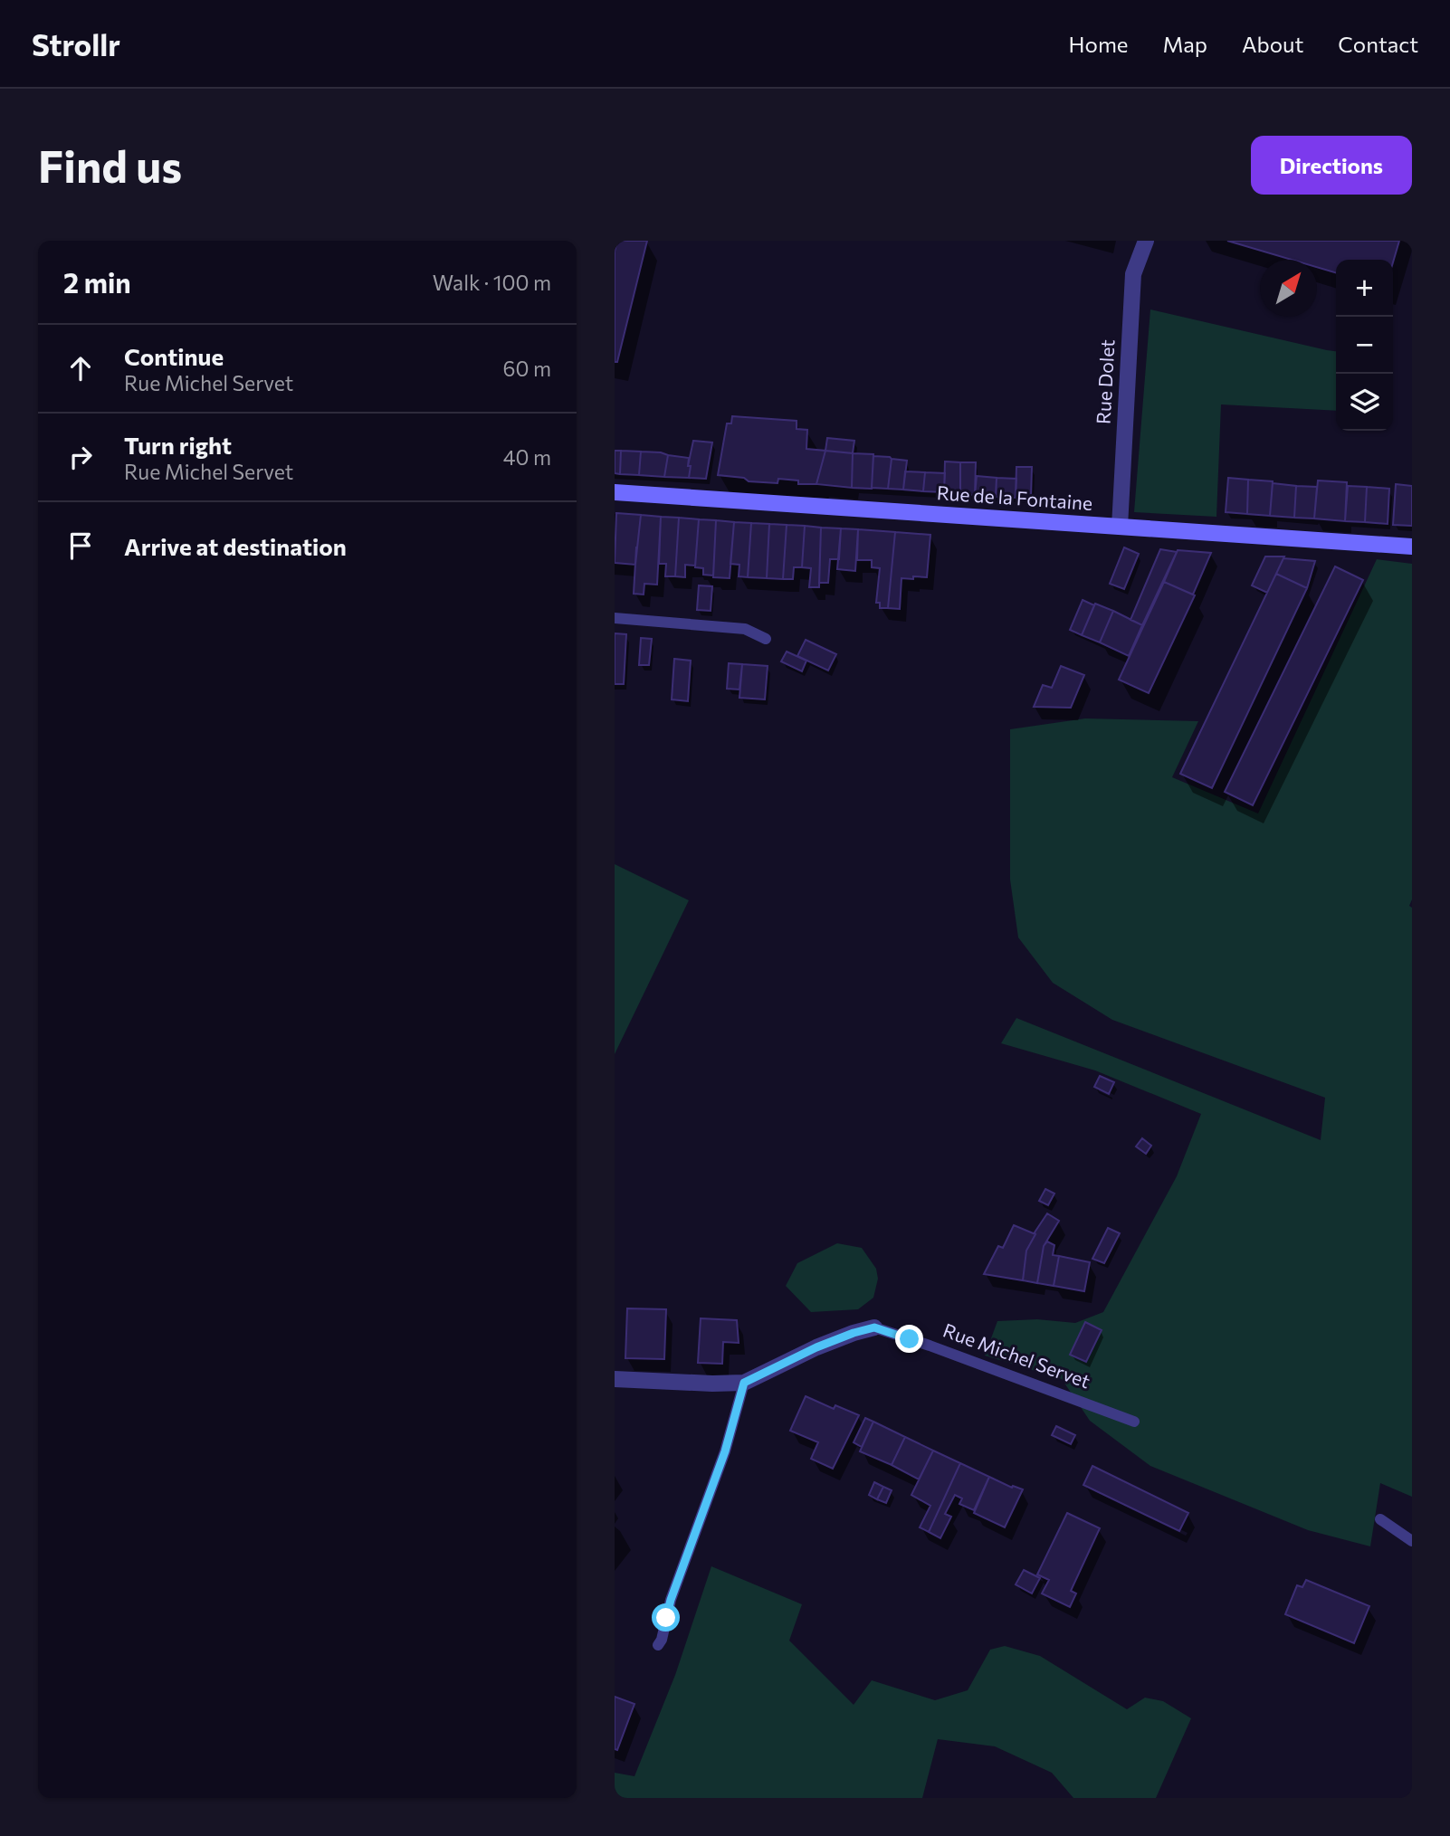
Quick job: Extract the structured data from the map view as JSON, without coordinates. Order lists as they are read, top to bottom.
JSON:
{
  "streets": {
    "street": ["Rue Dolet", "Rue de la Fontaine", "Rue Michel Servet"]
  },
  "crossings": [
    ["Rue Dolet", "Rue de la Fontaine"]
  ],
  "north": "top right",
  "page": {
    "header": "Strollr",
    "nav": [
      "Home",
      "Map",
      "About",
      "Contact"
    ],
    "buttons": "Directions",
    "title": "Find us",
    "heading": ["2 min", "Walk · 100 m"],
    "map_buttons": ["+", "−"],
    "list": [
      ["Continue", "Rue Michel Servet", "60 m"],
      ["Turn right", "Rue Michel Servet", "40 m"],
      "Arrive at destination"
    ]
  }
}
